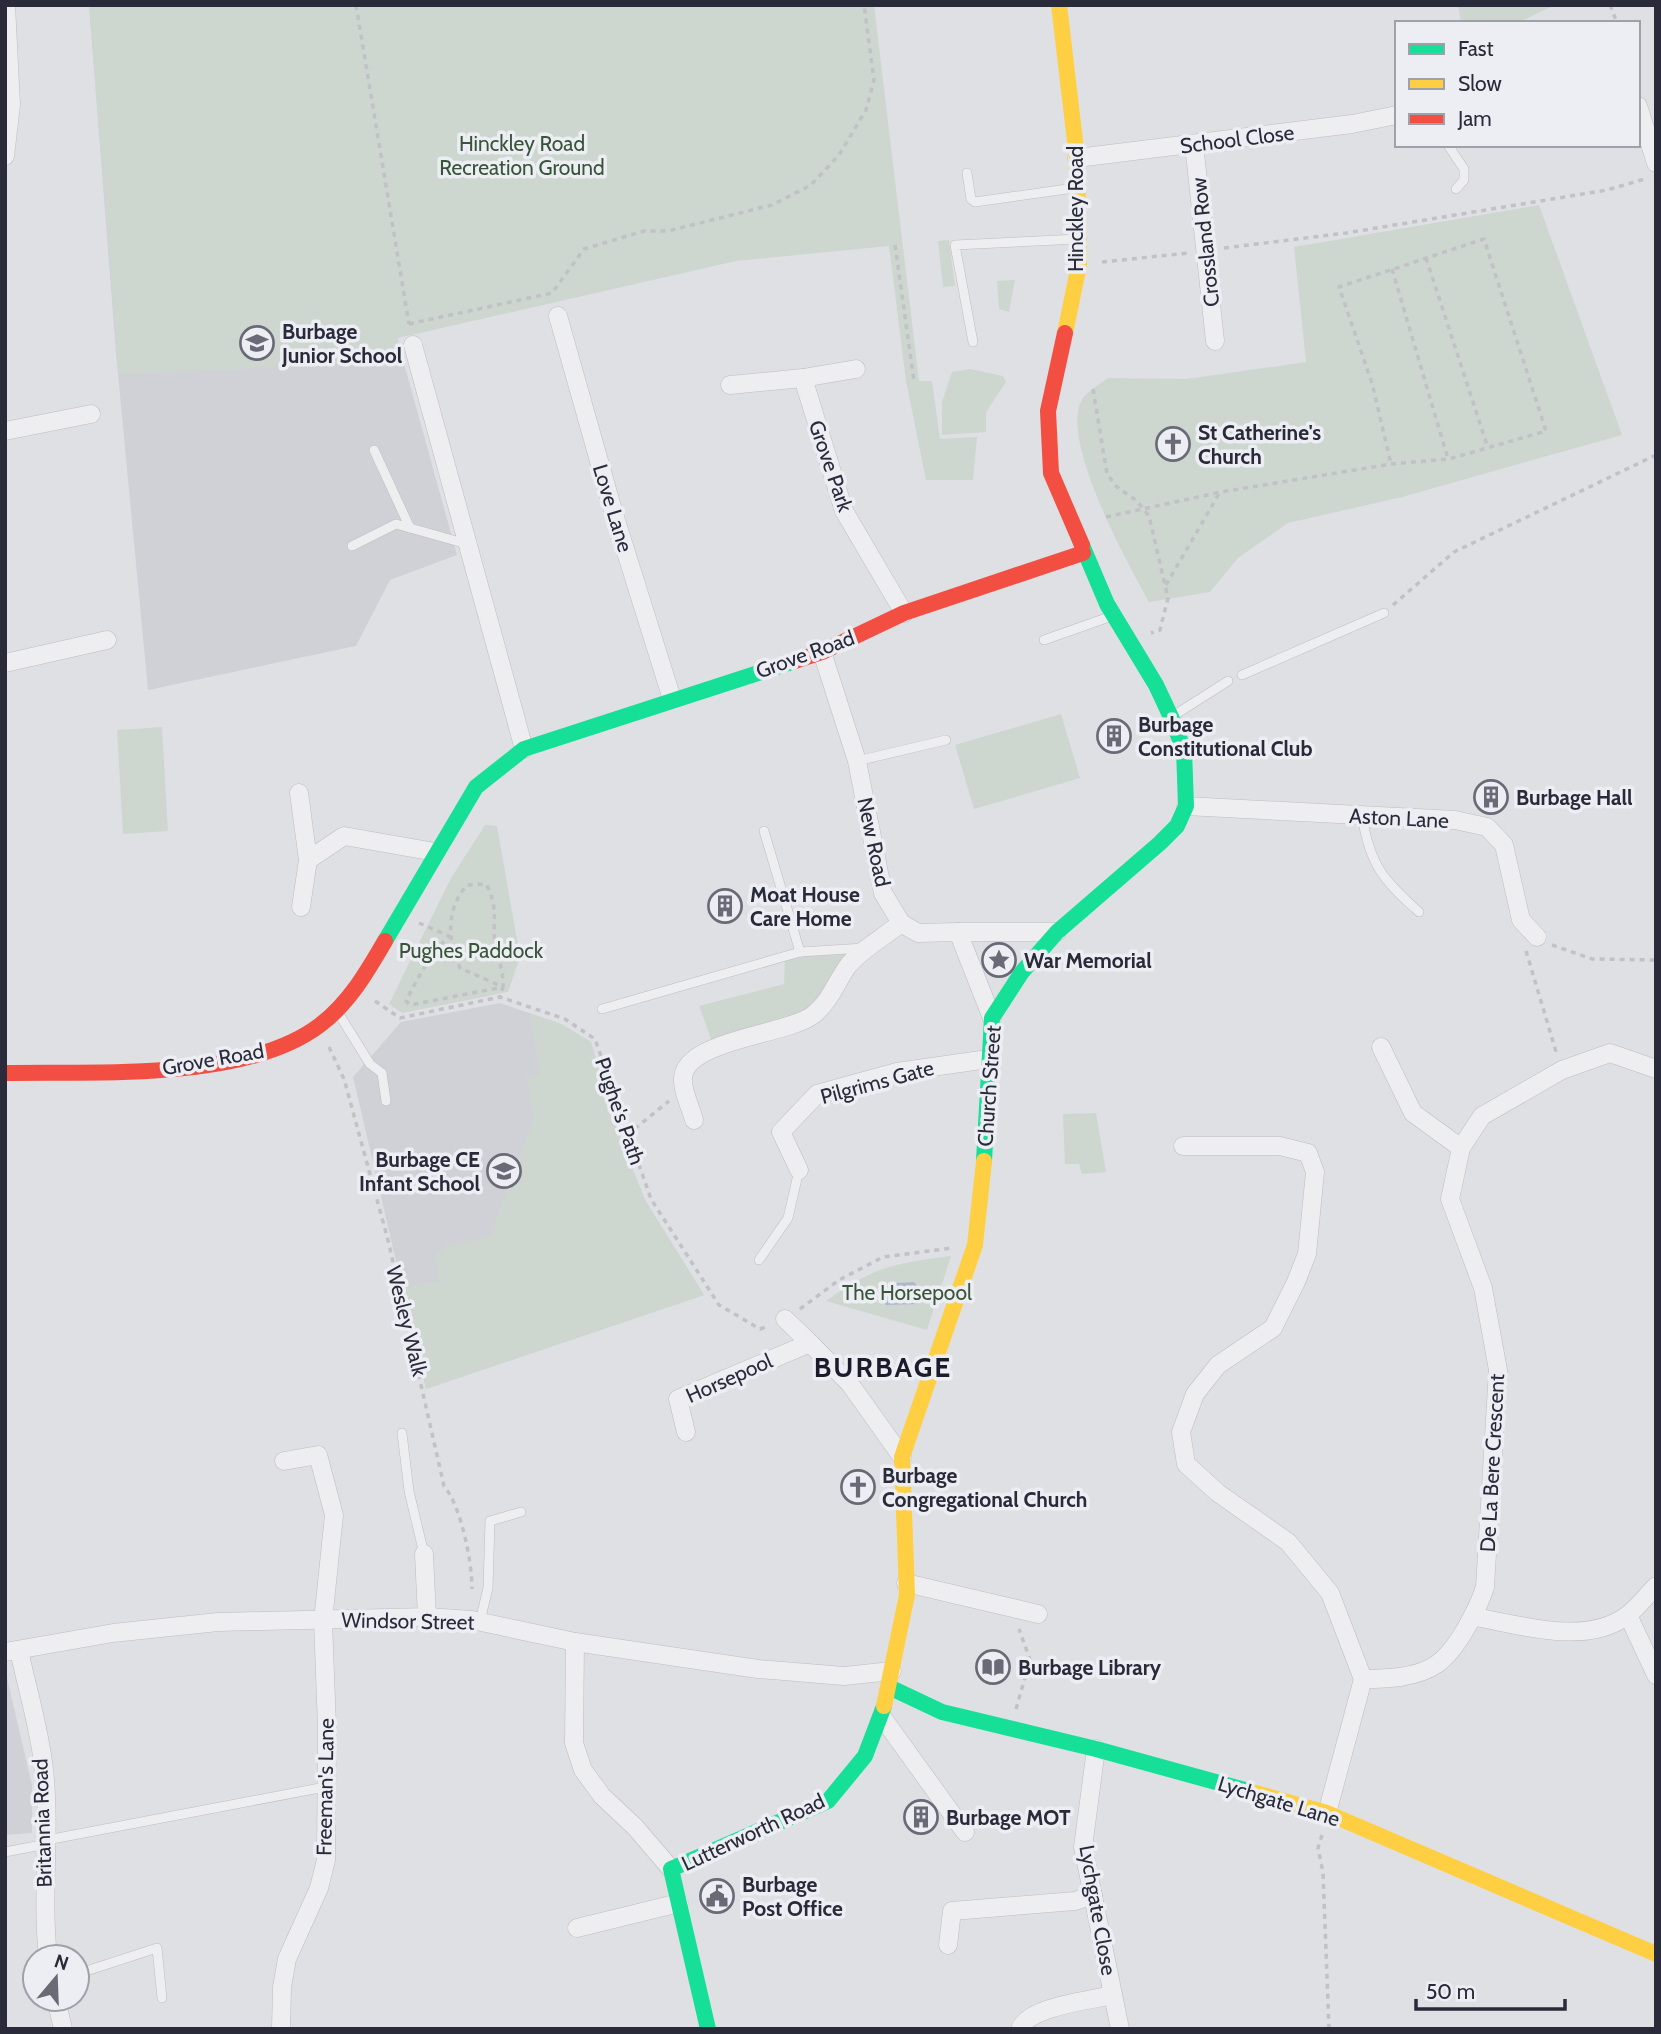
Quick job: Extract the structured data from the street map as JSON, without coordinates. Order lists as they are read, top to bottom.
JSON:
{
  "streets": {
    "main road": [
      "Hinckley Road",
      "Grove Road",
      "Church Street",
      "Lychgate Lane",
      "Lutterworth Road"
    ],
    "street": [
      "School Close",
      "Crossland Row",
      "Grove Park",
      "Love Lane",
      "Aston Lane",
      "New Road",
      "Pilgrims Gate",
      "Horsepool",
      "De La Bere Crescent",
      "Windsor Street",
      "Freeman's Lane",
      "Britannia Road",
      "Lychgate Close"
    ],
    "path": ["Pughe's Path", "Wesley Walk"]
  },
  "crossings": [
    ["School Close", "Hinckley Road"],
    ["School Close", "Crossland Row"],
    ["Hinckley Road", "Grove Road"],
    ["Grove Park", "Grove Road"],
    ["Love Lane", "Grove Road"],
    ["Grove Road", "New Road"],
    ["Grove Road", "Wesley Walk"],
    ["Aston Lane", "Church Street"],
    ["Pilgrims Gate", "Church Street"],
    ["Church Street", "Windsor Street"],
    ["Church Street", "Lychgate Lane"],
    ["Church Street", "Lutterworth Road"],
    ["Wesley Walk", "Windsor Street"],
    ["Windsor Street", "Freeman's Lane"],
    ["Windsor Street", "Lychgate Lane"],
    ["Windsor Street", "Britannia Road"],
    ["Windsor Street", "Lutterworth Road"],
    ["Lychgate Lane", "Lutterworth Road"],
    ["Lychgate Lane", "Lychgate Close"]
  ],
  "districts": ["BURBAGE"],
  "parks": ["Hinckley Road Recreation Ground", "Pughes Paddock", "The Horsepool"],
  "places": {
    "school or university": ["Burbage Junior School", "Burbage CE Infant School"],
    "church": ["St Catherine's Church", "Burbage Congregational Church"],
    "building": [
      "Burbage Constitutional Club",
      "Burbage Hall",
      "Moat House Care Home",
      "Burbage MOT"
    ],
    "place": ["War Memorial"],
    "library": ["Burbage Library"],
    "public building": ["Burbage Post Office"]
  },
  "legend": ["Fast", "Slow", "Jam"],
  "scale_bar": "50 m",
  "north": "top"
}
